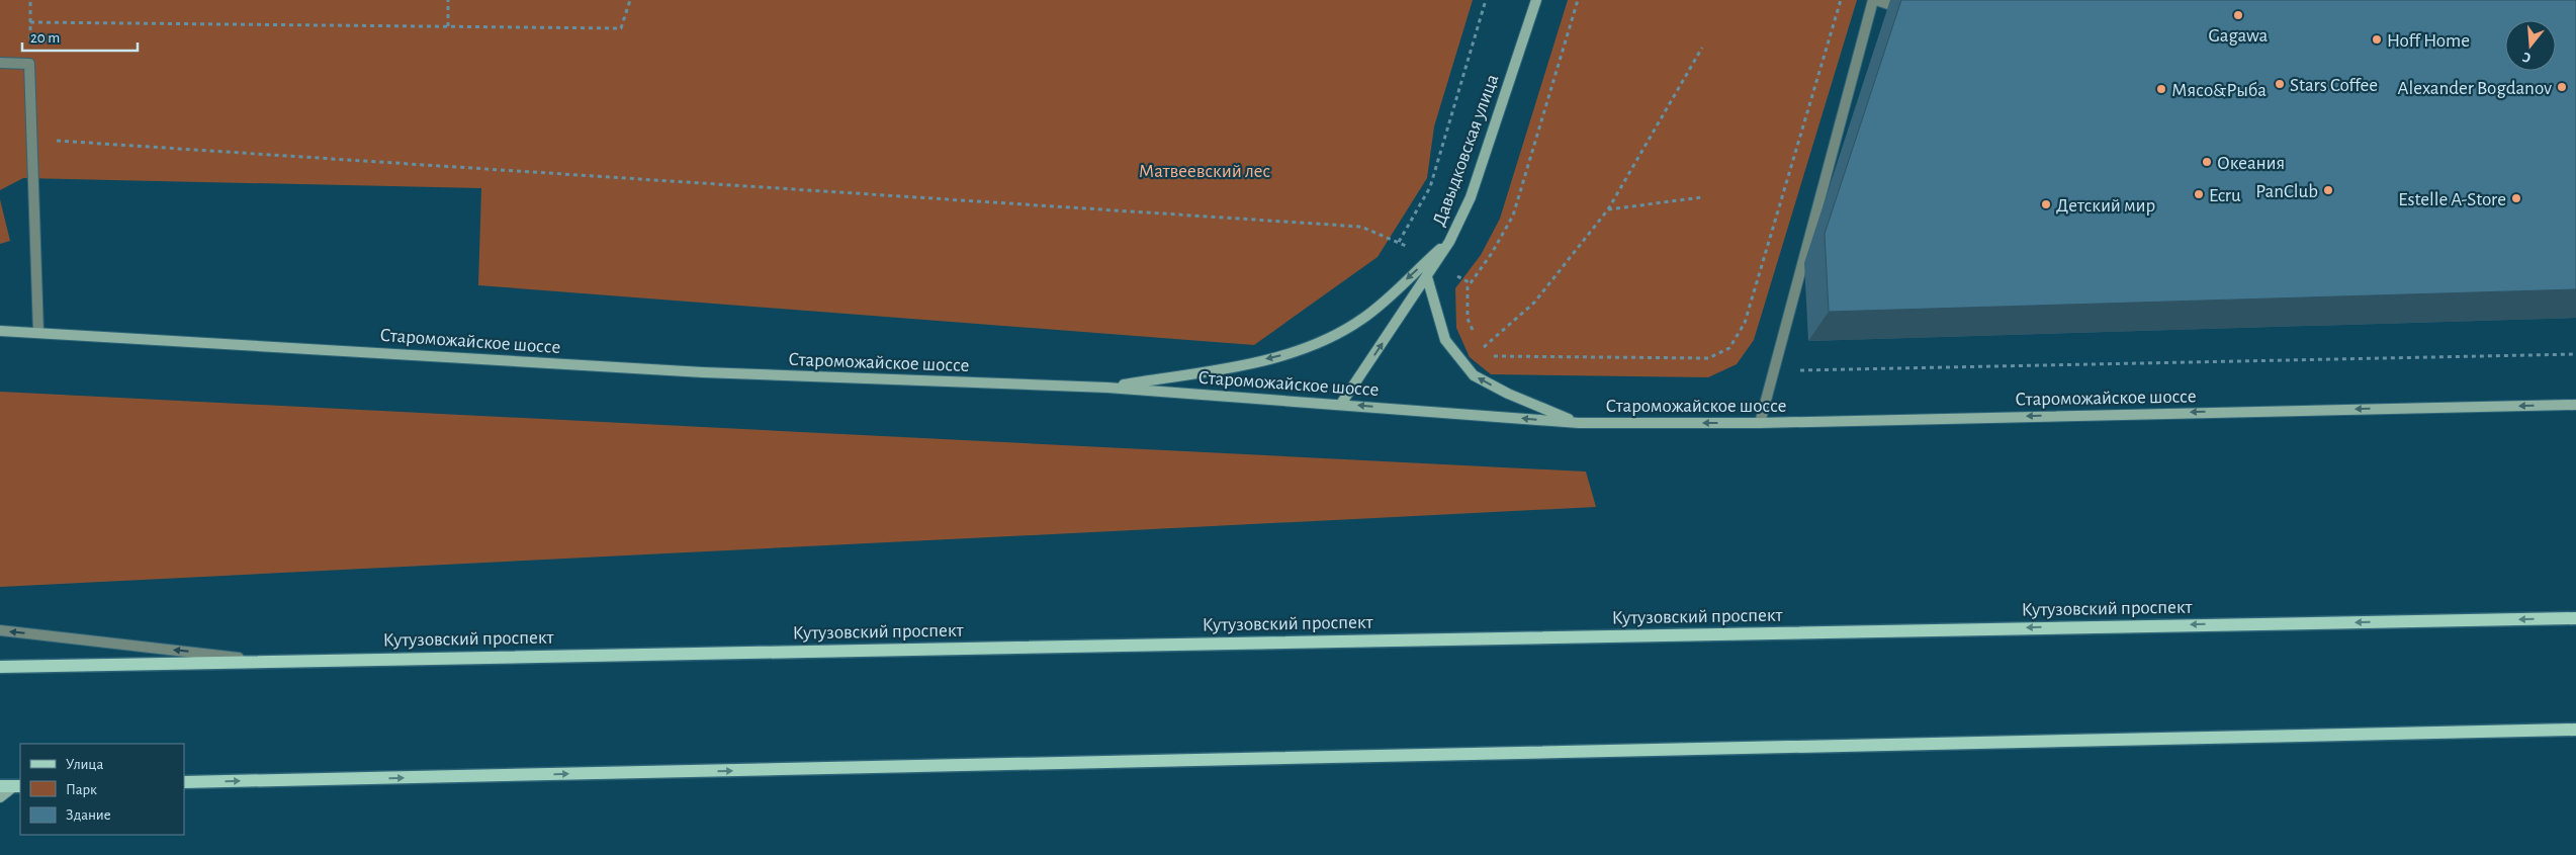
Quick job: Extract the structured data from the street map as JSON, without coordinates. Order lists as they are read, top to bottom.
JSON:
{
  "streets": {
    "main road": ["Давыдковская улица", "Староможайское шоссе", "Кутузовский проспект"]
  },
  "crossings": [
    ["Давыдковская улица", "Староможайское шоссе"]
  ],
  "one_way": ["Староможайское шоссе"],
  "parks": ["Матвеевский лес"],
  "places": [
    "Gagawa",
    "Hoff Home",
    "Stars Coffee",
    "Alexander Bogdanov",
    "Мясо&Рыба",
    "Океания",
    "PanClub",
    "Ecru",
    "Estelle A-Store",
    "Детский мир"
  ],
  "legend": ["Улица", "Парк", "Здание"],
  "scale_bar": "20 m",
  "north": "bottom"
}
